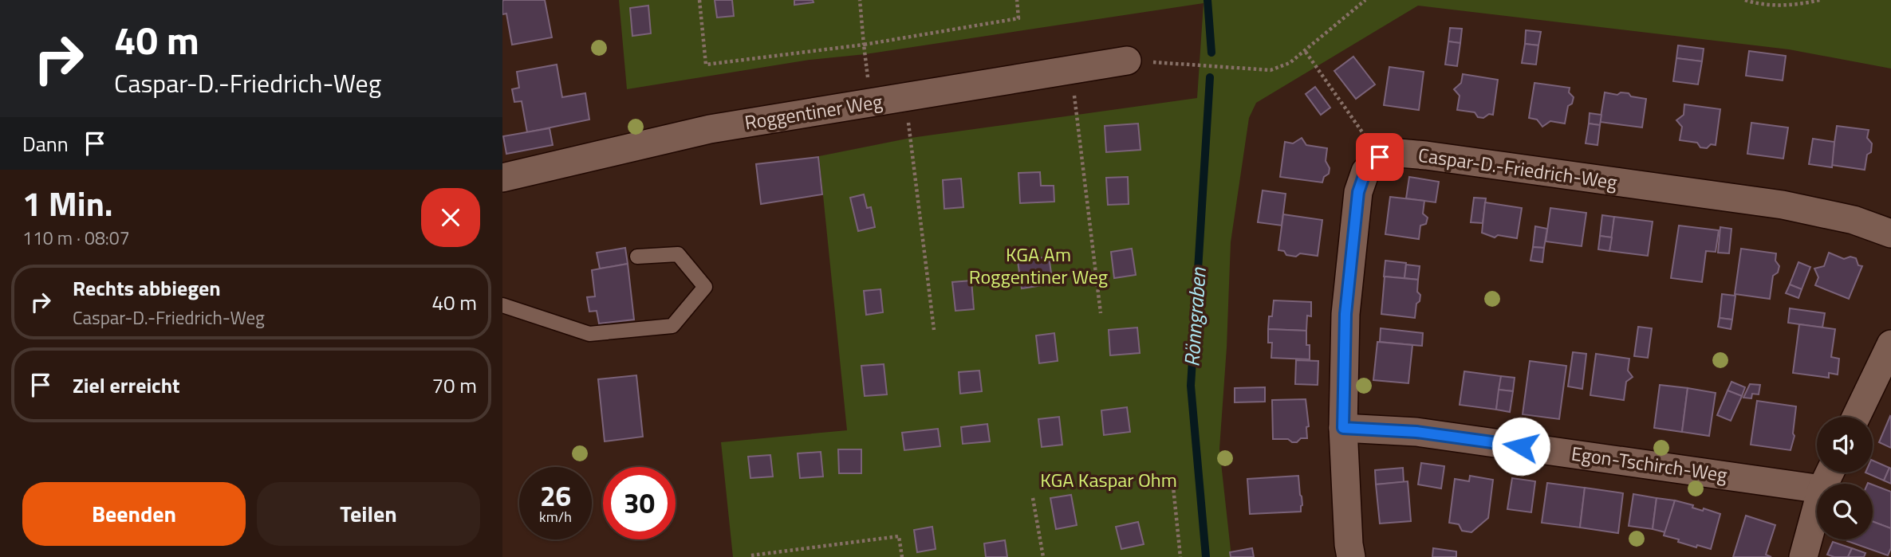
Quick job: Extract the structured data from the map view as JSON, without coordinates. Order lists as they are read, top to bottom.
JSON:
{
  "streets": {
    "street": ["Roggentiner Weg", "Caspar-D.-Friedrich-Weg", "Egon-Tschirch-Weg"]
  },
  "water": ["Rönngraben"],
  "parks": ["KGA Am Roggentiner Weg", "KGA Kaspar Ohm"],
  "page": {
    "turn": ["40 m", "Caspar-D.-Friedrich-Weg"],
    "then": "Dann",
    "heading": ["1 Min.", "110 m · 08:07"],
    "list": [
      {
        "name": "Rechts abbiegen",
        "note": "Caspar-D.-Friedrich-Weg",
        "value": "40 m"
      },
      {
        "name": "Ziel erreicht",
        "value": "70 m"
      }
    ],
    "speed": "26 km/h",
    "limit": "30",
    "buttons": ["Beenden", "Teilen"]
  }
}
